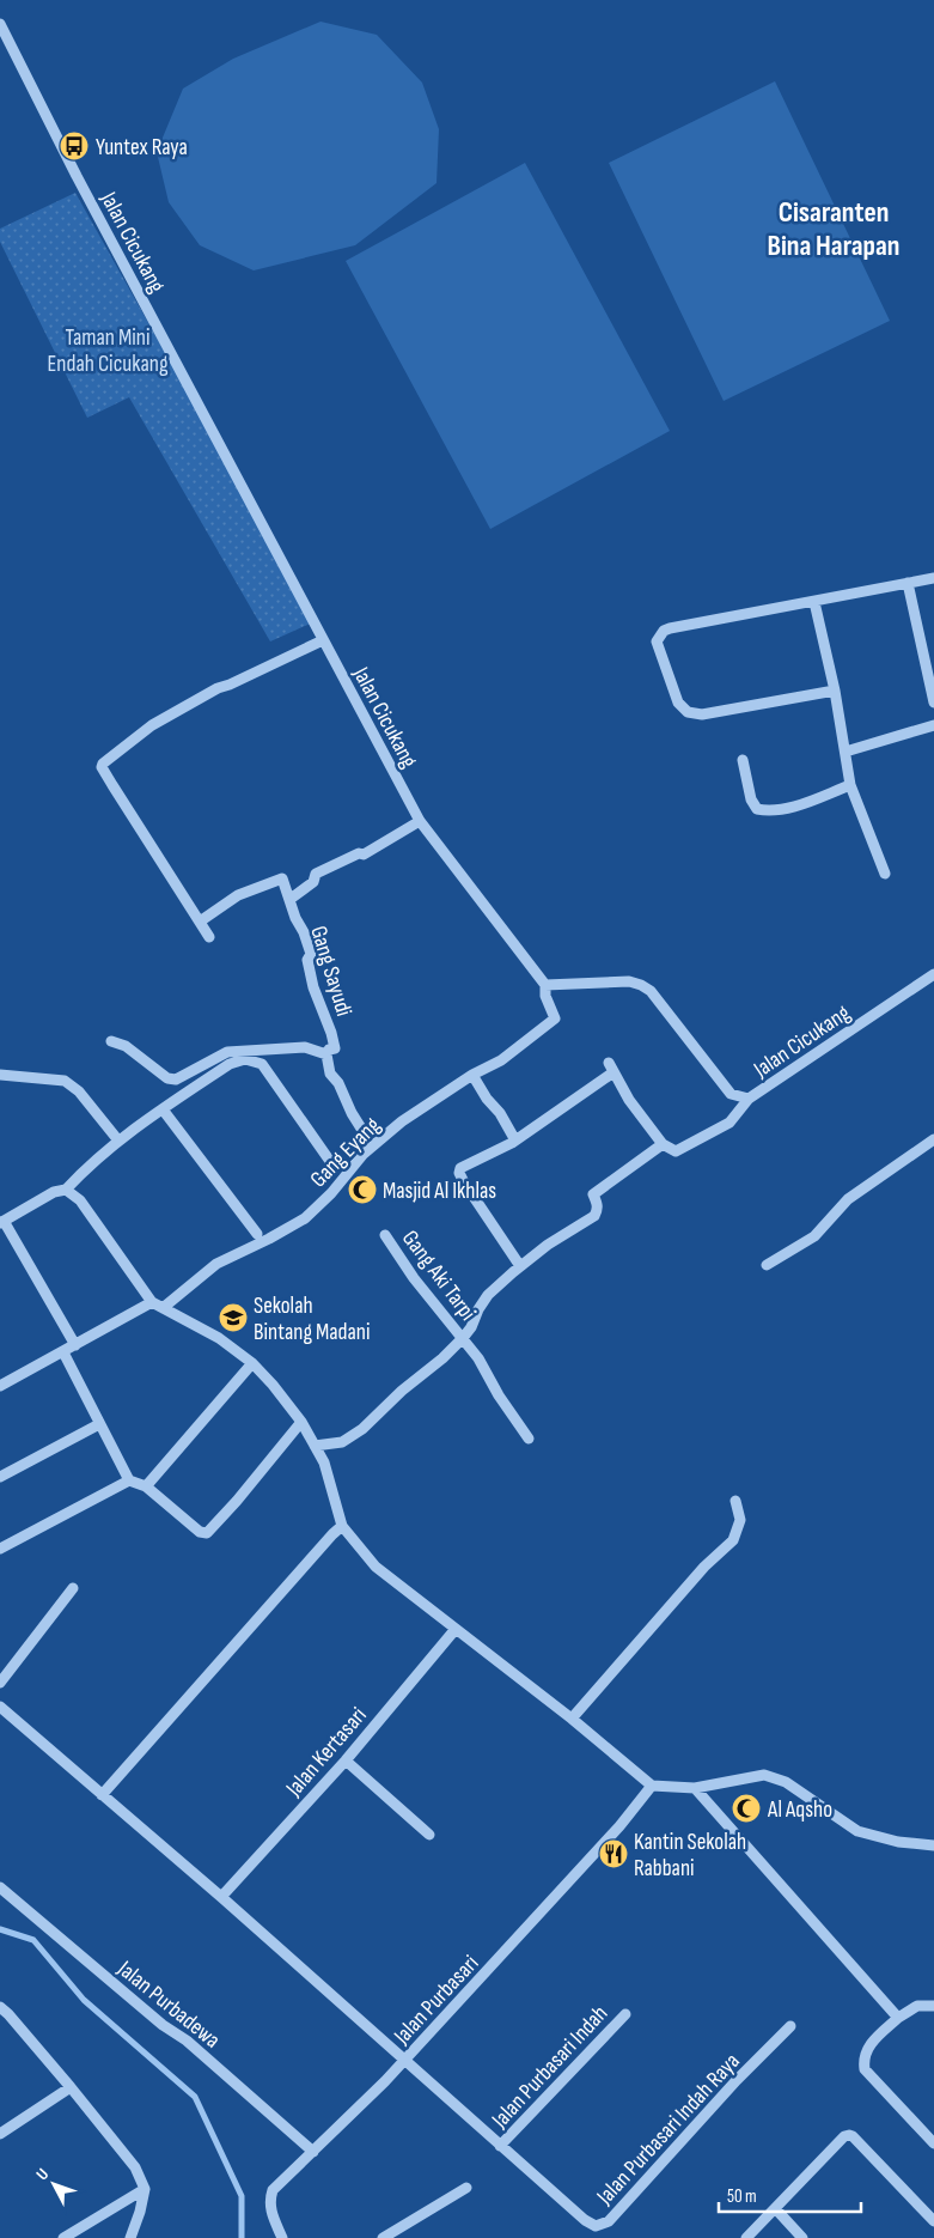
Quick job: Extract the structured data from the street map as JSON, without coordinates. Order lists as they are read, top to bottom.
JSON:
{
  "streets": {
    "street": [
      "Jalan Cicukang",
      "Gang Sayudi",
      "Gang Eyang",
      "Gang Aki Tarpi",
      "Jalan Kertasari",
      "Jalan Purbasari",
      "Jalan Purbadewa",
      "Jalan Purbasari Indah",
      "Jalan Purbasari Indah Raya"
    ]
  },
  "crossings": [
    ["Jalan Cicukang", "Gang Eyang"],
    ["Jalan Kertasari", "Jalan Purbasari Indah Raya"],
    ["Jalan Purbasari", "Jalan Purbadewa"],
    ["Jalan Purbasari", "Jalan Purbasari Indah Raya"],
    ["Jalan Purbasari Indah", "Jalan Purbasari Indah Raya"]
  ],
  "districts": ["Cisaranten Bina Harapan"],
  "parks": ["Taman Mini Endah Cicukang"],
  "places": {
    "bus stop": ["Yuntex Raya"],
    "mosque": ["Masjid Al Ikhlas", "Al Aqsho"],
    "school or university": ["Sekolah Bintang Madani"],
    "restaurant": ["Kantin Sekolah Rabbani"]
  },
  "scale_bar": "50 m",
  "north": "top left"
}
